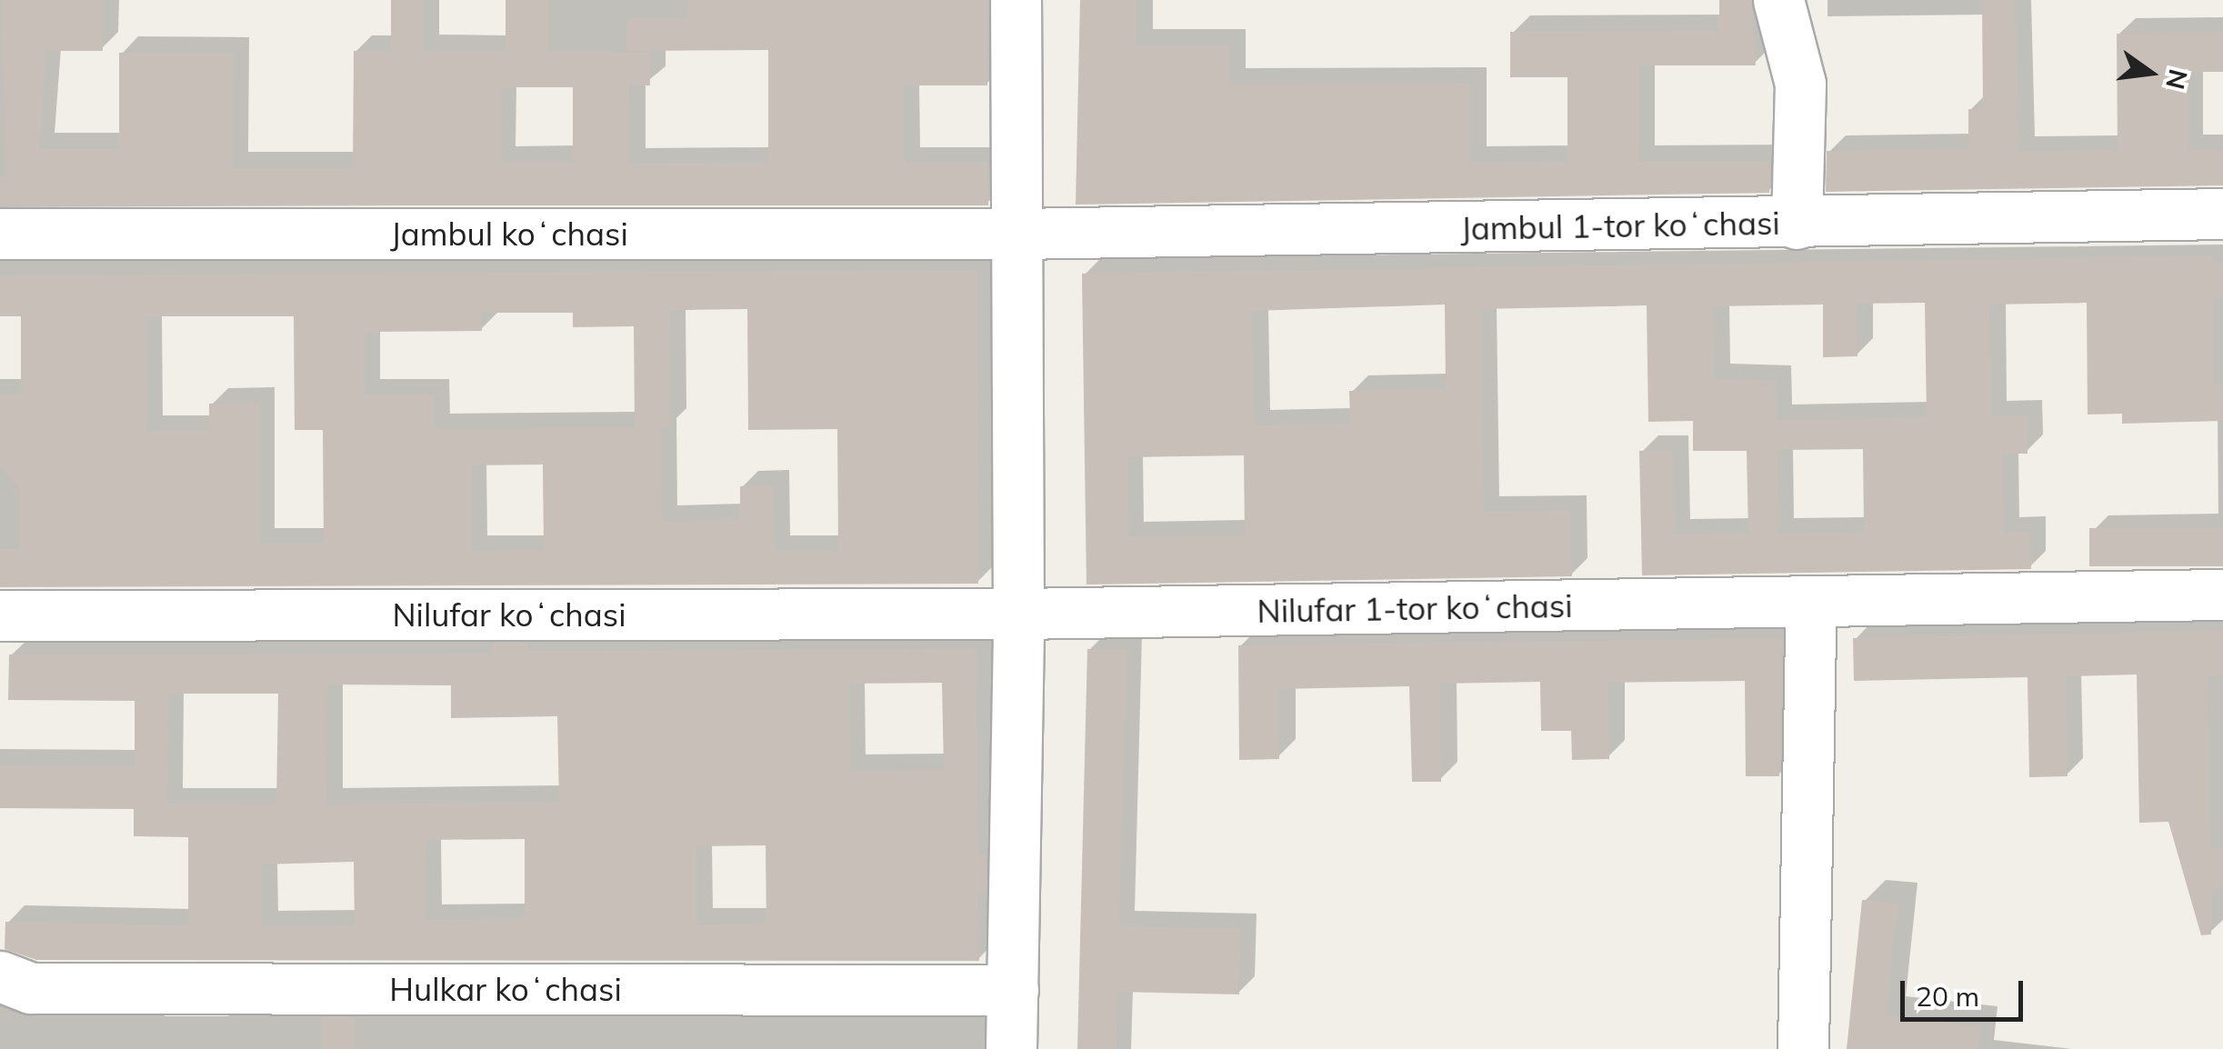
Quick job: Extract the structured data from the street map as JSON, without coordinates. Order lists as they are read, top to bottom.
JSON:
{
  "streets": {
    "street": [
      "Jambul 1-tor koʻchasi",
      "Jambul koʻchasi",
      "Nilufar 1-tor koʻchasi",
      "Nilufar koʻchasi",
      "Hulkar koʻchasi"
    ]
  },
  "crossings": [
    ["Jambul 1-tor koʻchasi", "Jambul koʻchasi"],
    ["Nilufar 1-tor koʻchasi", "Nilufar koʻchasi"]
  ],
  "scale_bar": "20 m",
  "north": "right"
}
